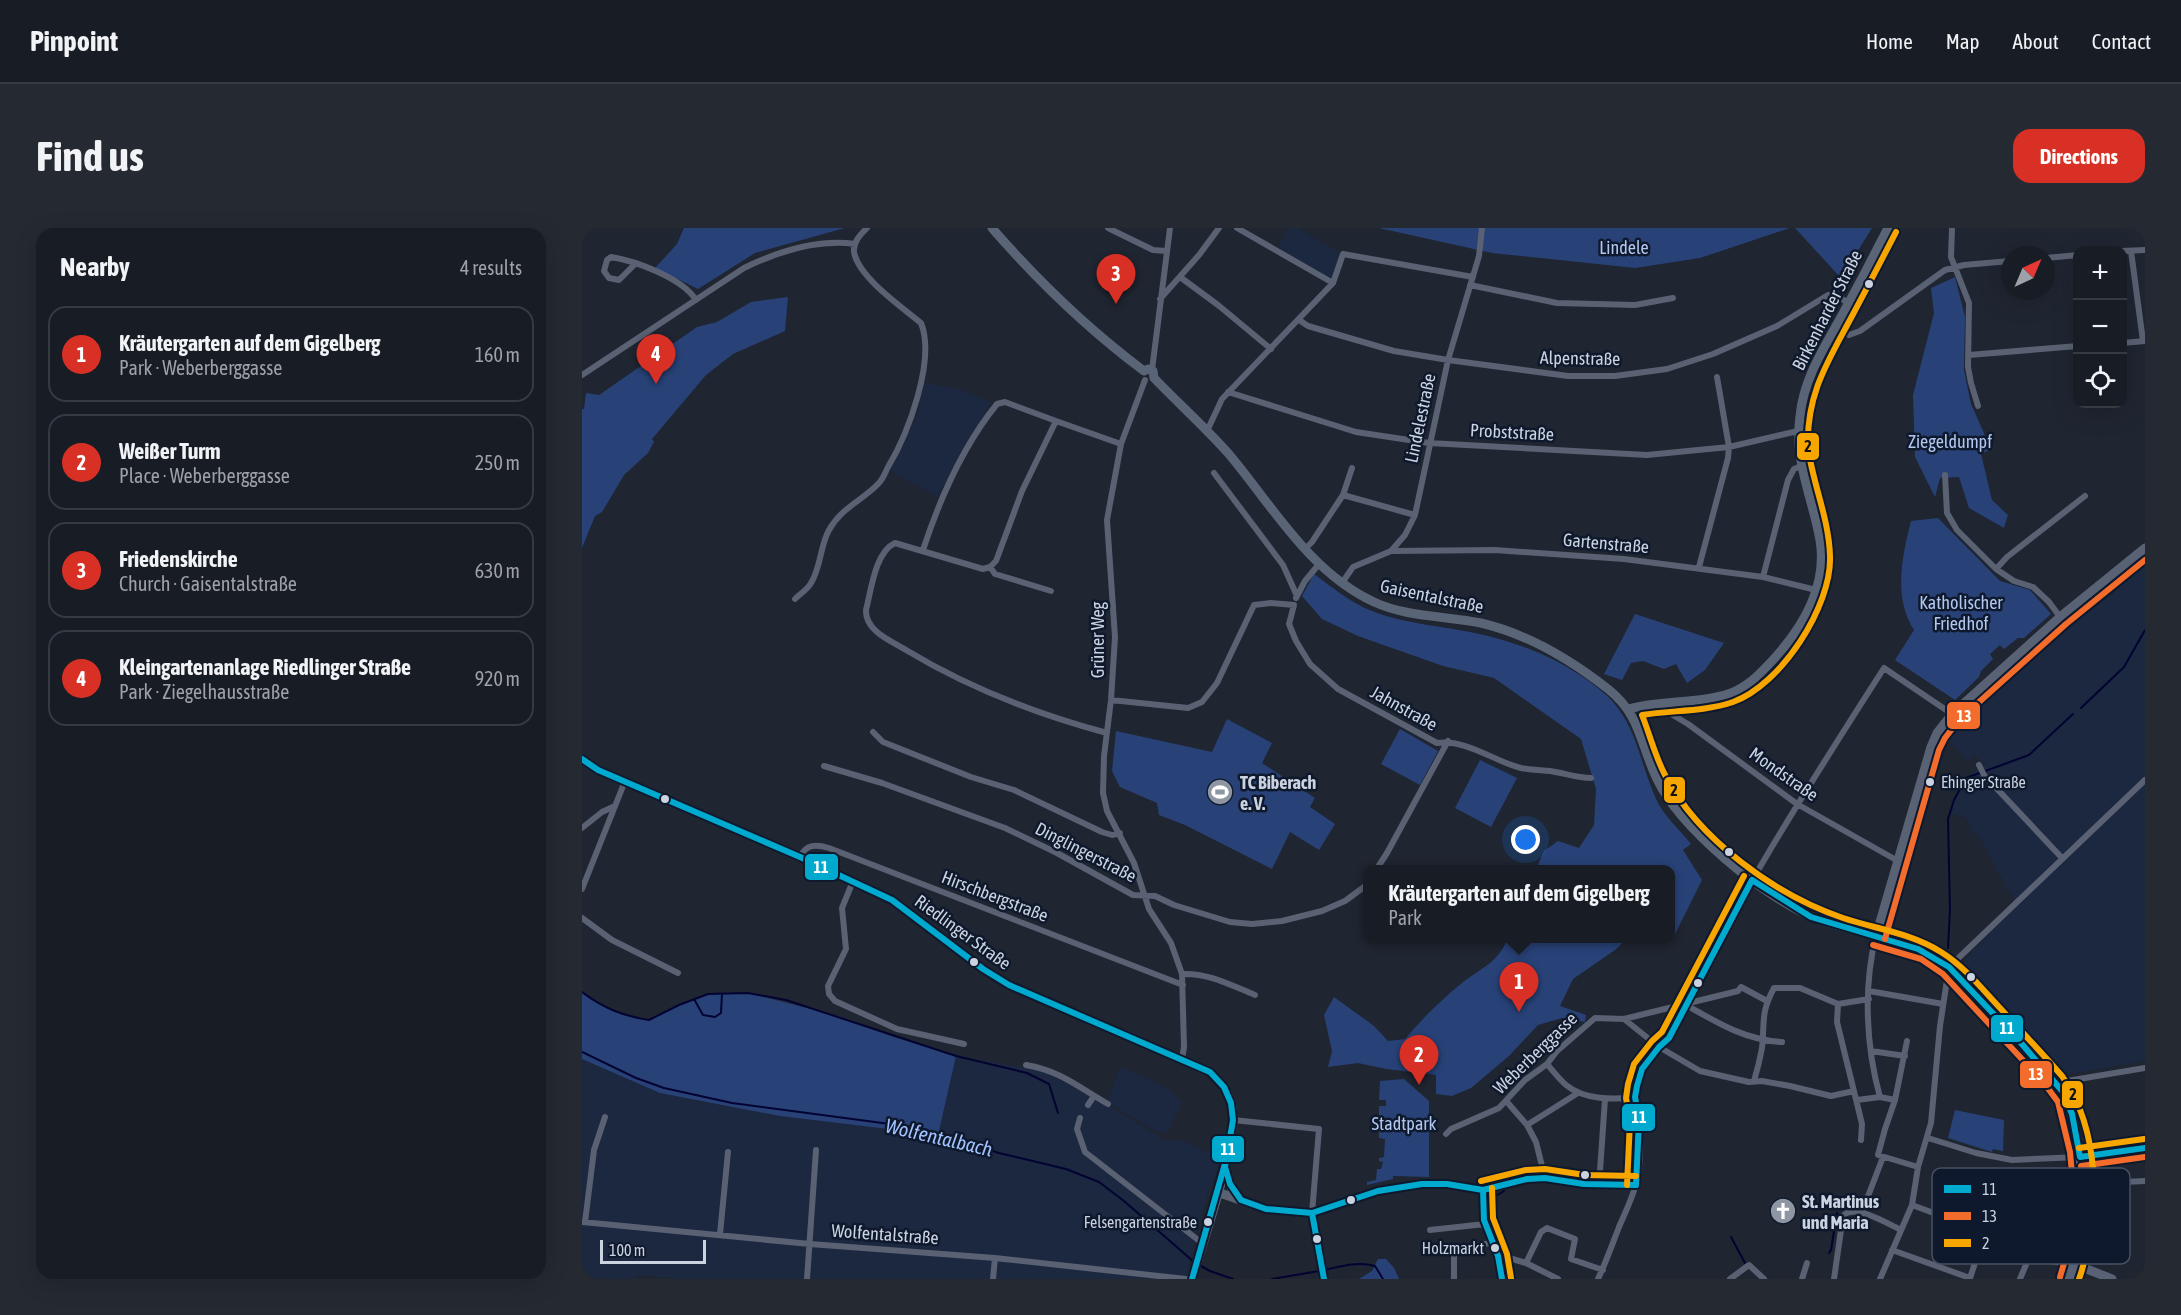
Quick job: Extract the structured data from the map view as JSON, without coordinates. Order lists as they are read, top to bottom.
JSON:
{
  "streets": {
    "main road": ["Birkenharder Straße", "Gaisentalstraße", "Riedlinger Straße"],
    "street": [
      "Alpenstraße",
      "Lindelestraße",
      "Probststraße",
      "Gartenstraße",
      "Grüner Weg",
      "Jahnstraße",
      "Mondstraße",
      "Dinglingerstraße",
      "Hirschbergstraße",
      "Weberberggasse",
      "Wolfentalstraße"
    ]
  },
  "crossings": [
    ["Birkenharder Straße", "Alpenstraße"],
    ["Birkenharder Straße", "Probststraße"],
    ["Birkenharder Straße", "Gartenstraße"],
    ["Birkenharder Straße", "Gaisentalstraße"],
    ["Birkenharder Straße", "Mondstraße"],
    ["Alpenstraße", "Lindelestraße"],
    ["Lindelestraße", "Probststraße"],
    ["Lindelestraße", "Gartenstraße"],
    ["Lindelestraße", "Gaisentalstraße"],
    ["Gaisentalstraße", "Grüner Weg"],
    ["Gaisentalstraße", "Jahnstraße"],
    ["Grüner Weg", "Dinglingerstraße"],
    ["Grüner Weg", "Hirschbergstraße"],
    ["Grüner Weg", "Riedlinger Straße"],
    ["Hirschbergstraße", "Riedlinger Straße"]
  ],
  "water": ["Wolfentalbach"],
  "parks": [
    "Lindele",
    "Ziegeldumpf",
    "Katholischer Friedhof",
    "Stadtpark"
  ],
  "places": {
    "other": ["Ehinger Straße", "Felsengartenstraße", "Holzmarkt"],
    "sports": ["TC Biberach e. V."],
    "church": ["St. Martinus und Maria"]
  },
  "lines": ["transit line 2", "transit line 13", "transit line 11"],
  "legend": ["11", "13", "2"],
  "scale_bar": "100 m",
  "north": "top right",
  "page": {
    "header": "Pinpoint",
    "nav": [
      "Home",
      "Map",
      "About",
      "Contact"
    ],
    "buttons": "Directions",
    "title": "Find us",
    "heading": ["Nearby", "4 results"],
    "map_buttons": ["+", "−"],
    "pins": [
      "3",
      "4",
      "1",
      "2"
    ],
    "list": [
      {
        "mark": "1",
        "name": "Kräutergarten auf dem Gigelberg",
        "note": "Park · Weberberggasse",
        "value": "160 m"
      },
      {
        "mark": "2",
        "name": "Weißer Turm",
        "note": "Place · Weberberggasse",
        "value": "250 m"
      },
      {
        "mark": "3",
        "name": "Friedenskirche",
        "note": "Church · Gaisentalstraße",
        "value": "630 m"
      },
      {
        "mark": "4",
        "name": "Kleingartenanlage Riedlinger Straße",
        "note": "Park · Ziegelhausstraße",
        "value": "920 m"
      }
    ],
    "popup": ["Kräutergarten auf dem Gigelberg", "Park"],
    "scale": "100 m"
  }
}
